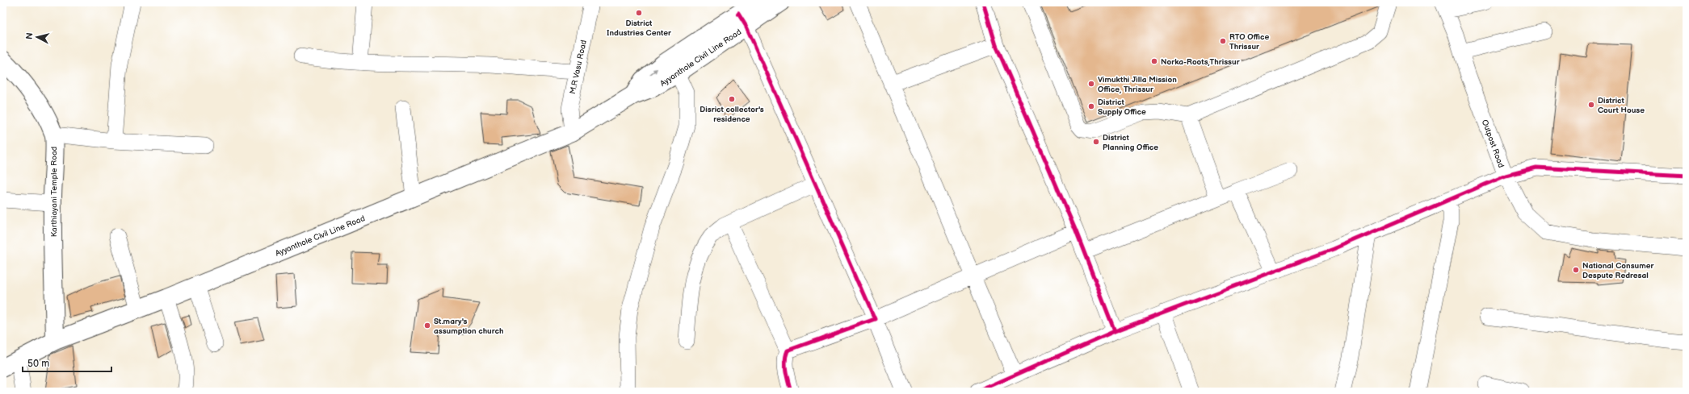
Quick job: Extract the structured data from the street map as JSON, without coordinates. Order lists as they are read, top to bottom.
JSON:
{
  "streets": {
    "main road": ["Ayyanthole Civil Line Road", "Karthiayani Temple Road"],
    "street": ["M.R Vasu Road", "Outpost Road"]
  },
  "crossings": [
    ["Ayyanthole Civil Line Road", "M.R Vasu Road"],
    ["Ayyanthole Civil Line Road", "Karthiayani Temple Road"]
  ],
  "places": [
    "District Industries Center",
    "RTO Office Thrissur",
    "Norka-Roots,Thrissur",
    "Vimukthi Jilla Mission Office, Thrissur",
    "Disrict collector's residence",
    "District Court House",
    "District Supply Office",
    "District Planning Office",
    "National Consumer Despute Redresal",
    "St.mary's assumption church"
  ],
  "scale_bar": "50 m",
  "north": "left"
}
